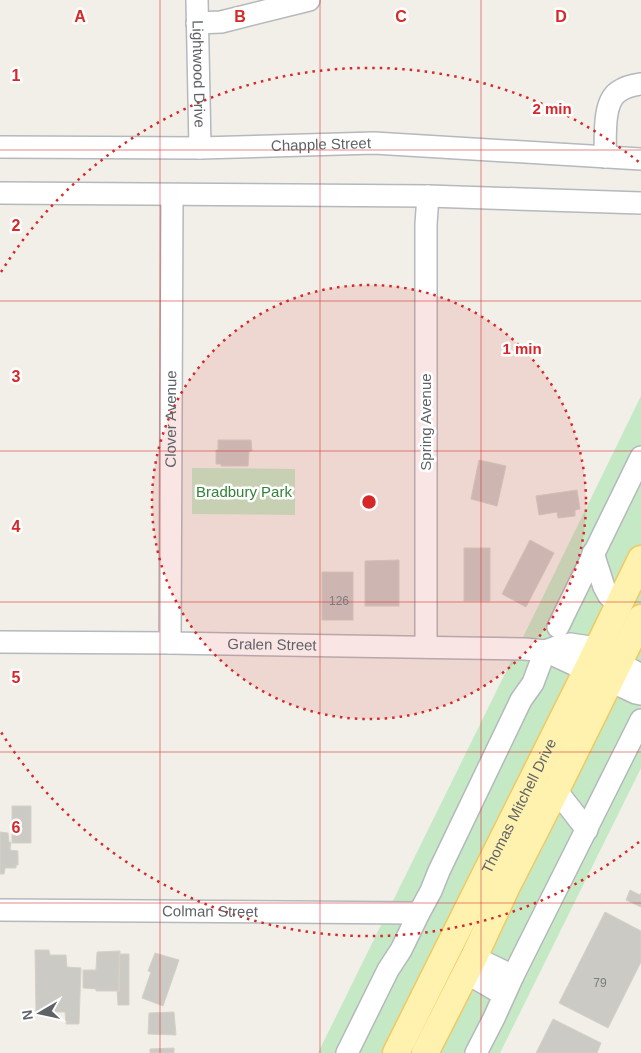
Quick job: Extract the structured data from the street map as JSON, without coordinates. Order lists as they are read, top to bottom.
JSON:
{
  "streets": {
    "main road": ["Thomas Mitchell Drive"],
    "street": [
      "Lightwood Drive",
      "Chapple Street",
      "Clover Avenue",
      "Spring Avenue",
      "Gralen Street",
      "Colman Street"
    ]
  },
  "crossings": [
    ["Lightwood Drive", "Chapple Street"],
    ["Clover Avenue", "Gralen Street"],
    ["Spring Avenue", "Gralen Street"],
    ["Gralen Street", "Thomas Mitchell Drive"]
  ],
  "parks": ["Bradbury Park"],
  "house_numbers": ["126", "79"],
  "north": "left",
  "grid": {
    "columns": [
      "A",
      "B",
      "C",
      "D"
    ],
    "rows": [
      "1",
      "2",
      "3",
      "4",
      "5",
      "6"
    ]
  },
  "rings": ["2 min", "1 min"]
}
